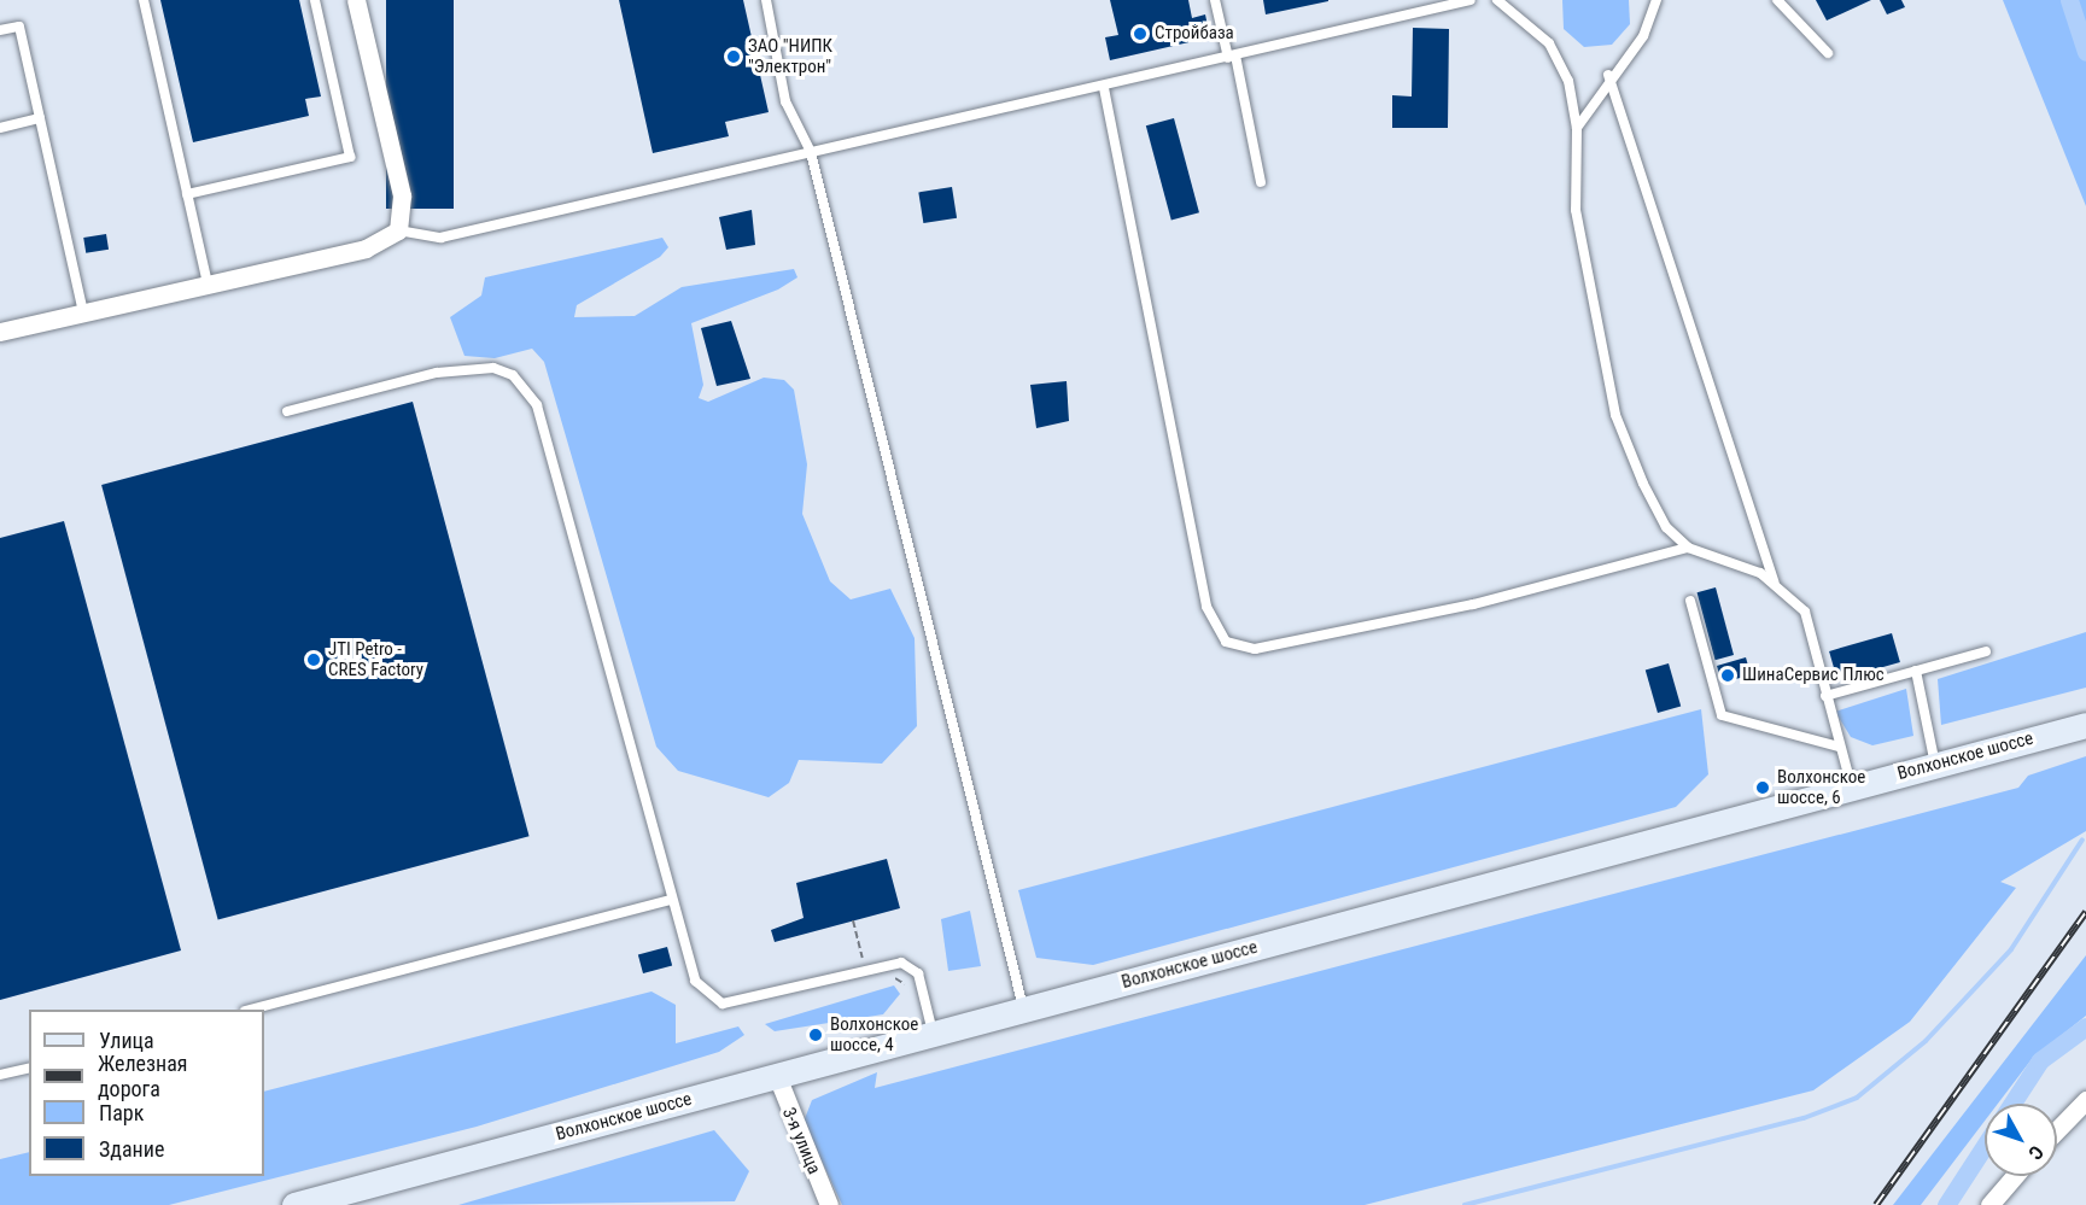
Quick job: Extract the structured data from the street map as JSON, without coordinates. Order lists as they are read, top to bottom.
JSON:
{
  "streets": {
    "main road": ["Волхонское шоссе"],
    "street": ["3-я улица"]
  },
  "crossings": [
    ["Волхонское шоссе", "3-я улица"]
  ],
  "places": [
    "Стройбаза",
    "ЗАО \"НИПК \"Электрон\"",
    "JTI Petro - CRES Factory",
    "ШинаСервис Плюс",
    "Волхонское шоссе, 6",
    "Волхонское шоссе, 4"
  ],
  "legend": [
    "Улица",
    "Железная дорога",
    "Парк",
    "Здание"
  ],
  "north": "bottom right"
}
